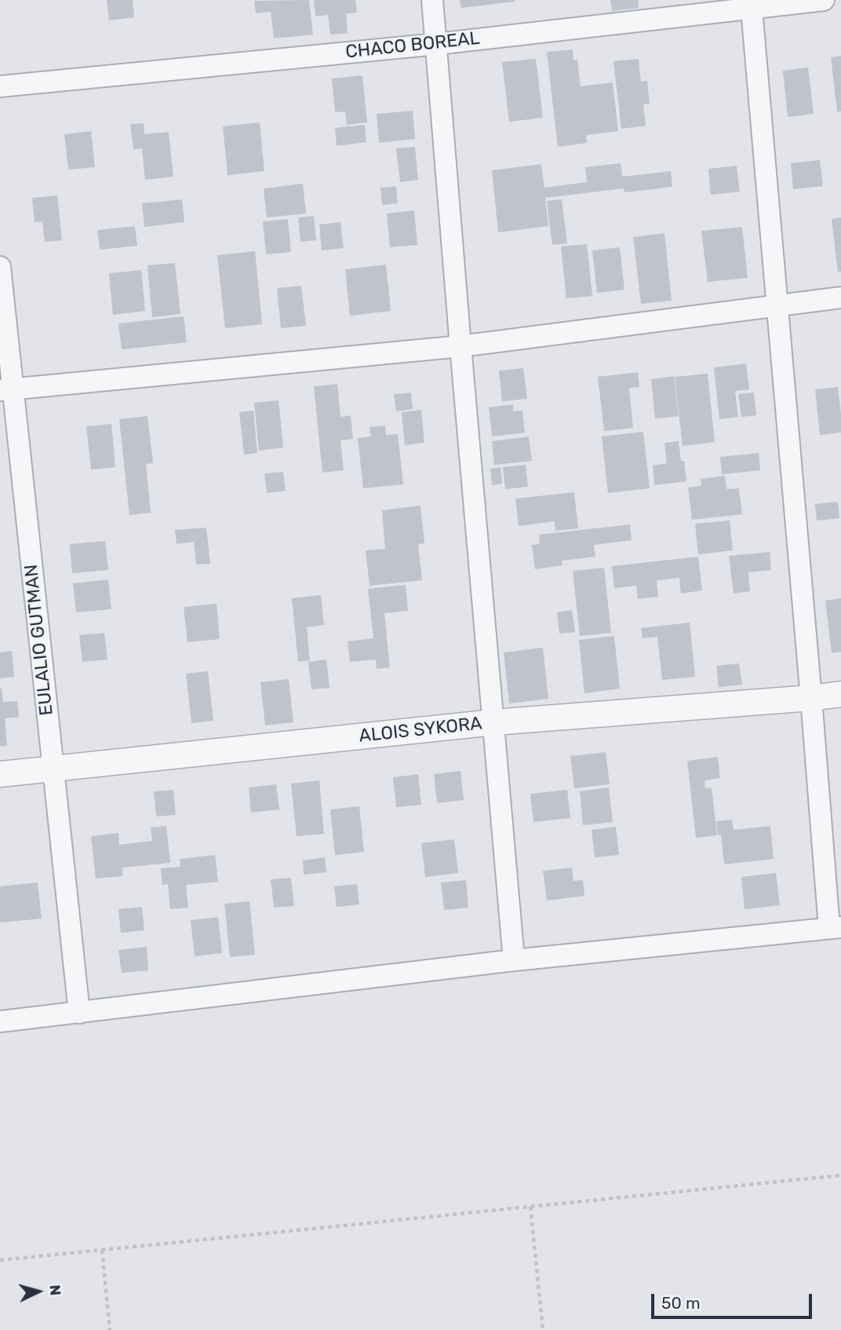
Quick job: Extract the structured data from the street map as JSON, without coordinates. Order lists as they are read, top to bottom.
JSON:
{
  "streets": {
    "street": ["CHACO BOREAL", "EULALIO GUTMAN", "ALOIS SYKORA"]
  },
  "crossings": [
    ["EULALIO GUTMAN", "ALOIS SYKORA"]
  ],
  "scale_bar": "50 m",
  "north": "right"
}
